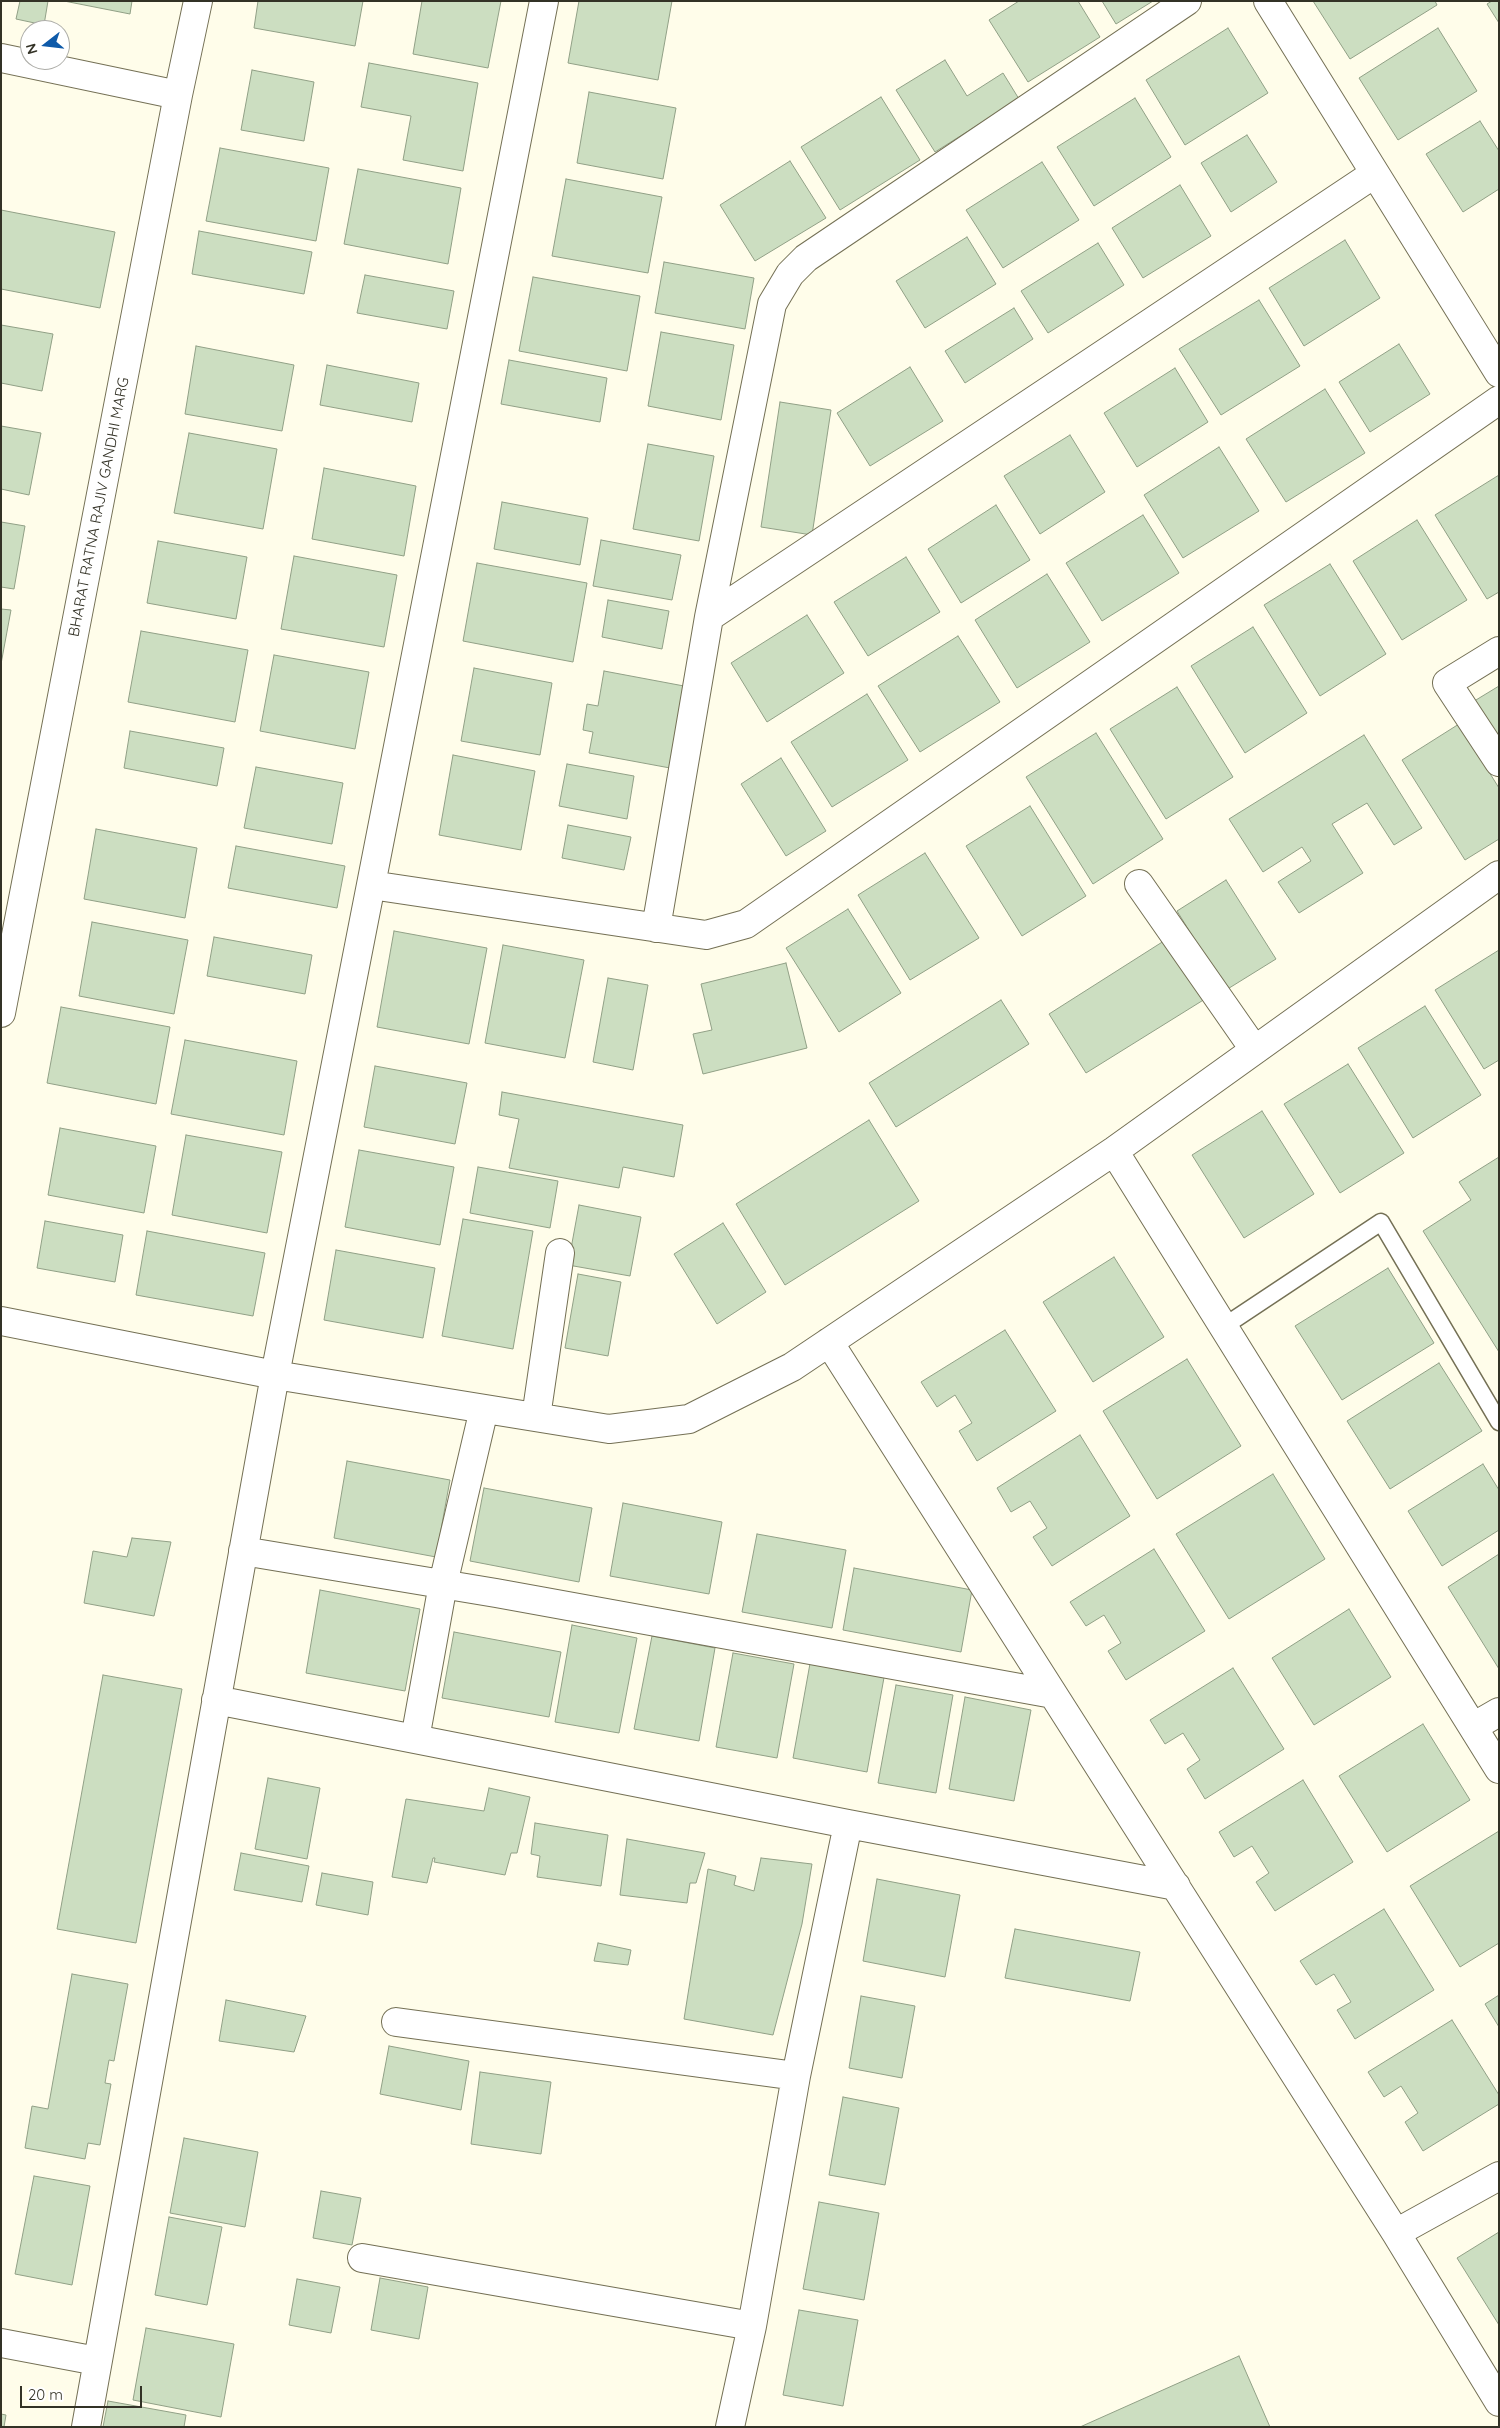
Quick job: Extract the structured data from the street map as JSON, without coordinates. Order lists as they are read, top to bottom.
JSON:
{
  "streets": {
    "street": ["BHARAT RATNA RAJIV GANDHI MARG"]
  },
  "scale_bar": "20 m",
  "north": "left"
}
